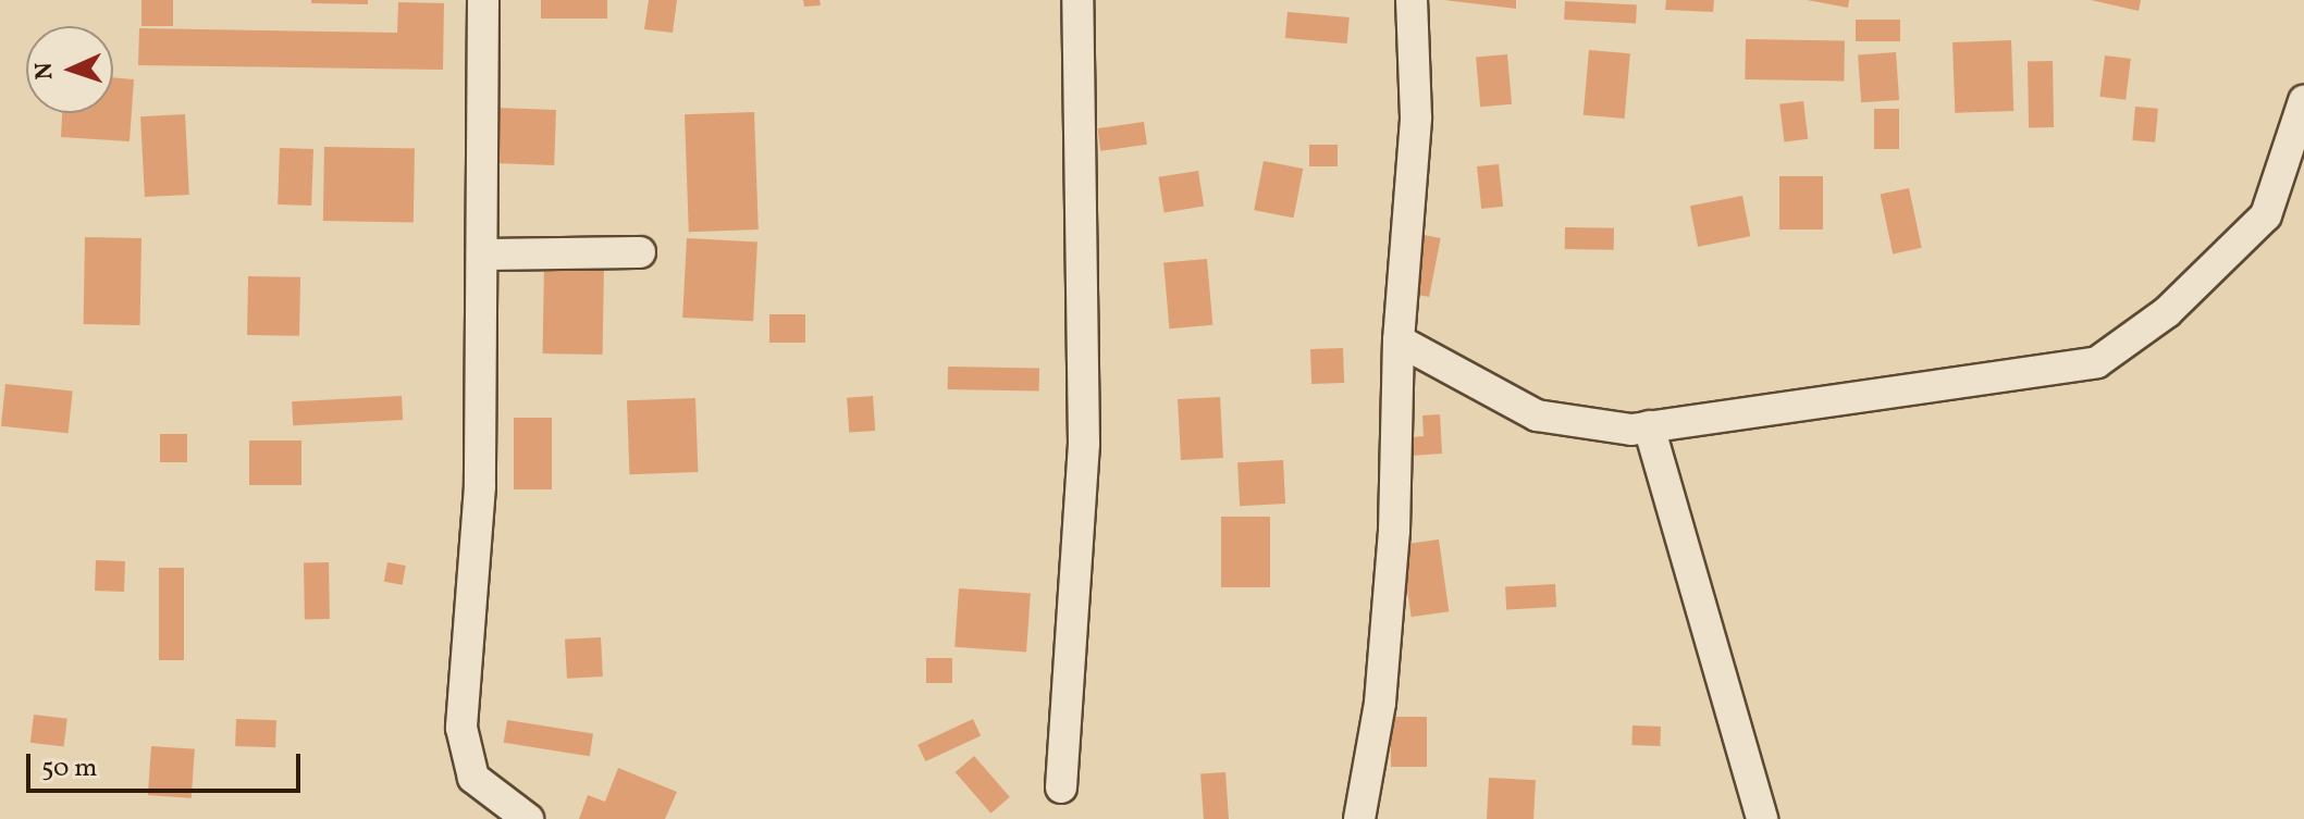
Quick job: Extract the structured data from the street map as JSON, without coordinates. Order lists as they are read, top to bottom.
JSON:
{
  "scale_bar": "50 m",
  "north": "left"
}
